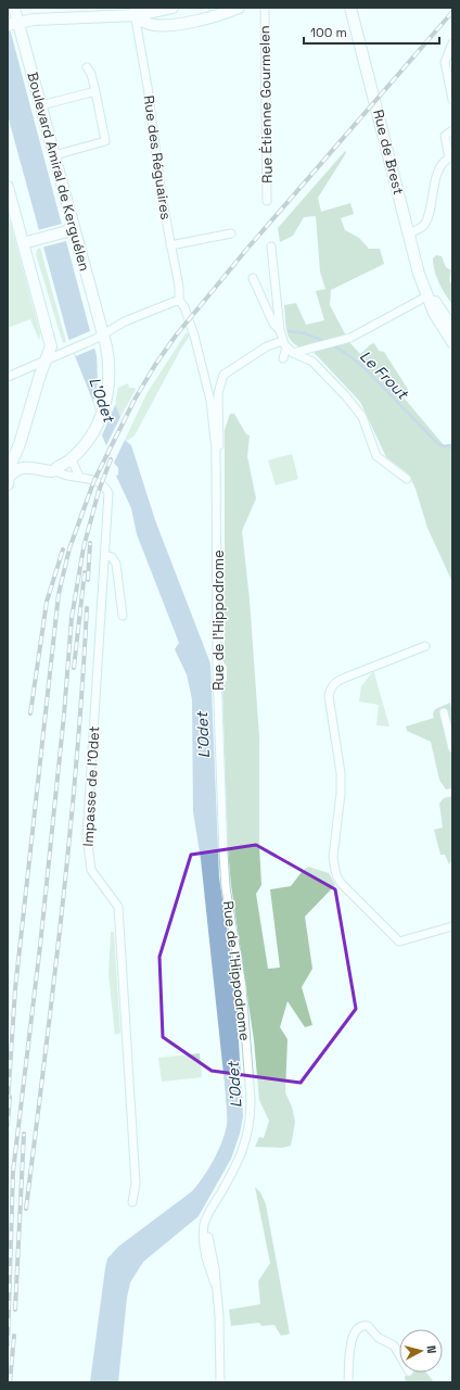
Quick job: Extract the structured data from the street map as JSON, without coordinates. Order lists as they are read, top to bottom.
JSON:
{
  "streets": {
    "main road": ["Rue de Brest", "Boulevard Amiral de Kerguélen"],
    "street": [
      "Rue Étienne Gourmelen",
      "Rue des Réguaires",
      "Rue de l'Hippodrome",
      "Impasse de l'Odet"
    ]
  },
  "crossings": [
    ["Rue des Réguaires", "Rue de l'Hippodrome"],
    ["Boulevard Amiral de Kerguélen", "Impasse de l'Odet"]
  ],
  "water": ["Le Frout", "L'Odet"],
  "scale_bar": "100 m",
  "north": "right"
}
